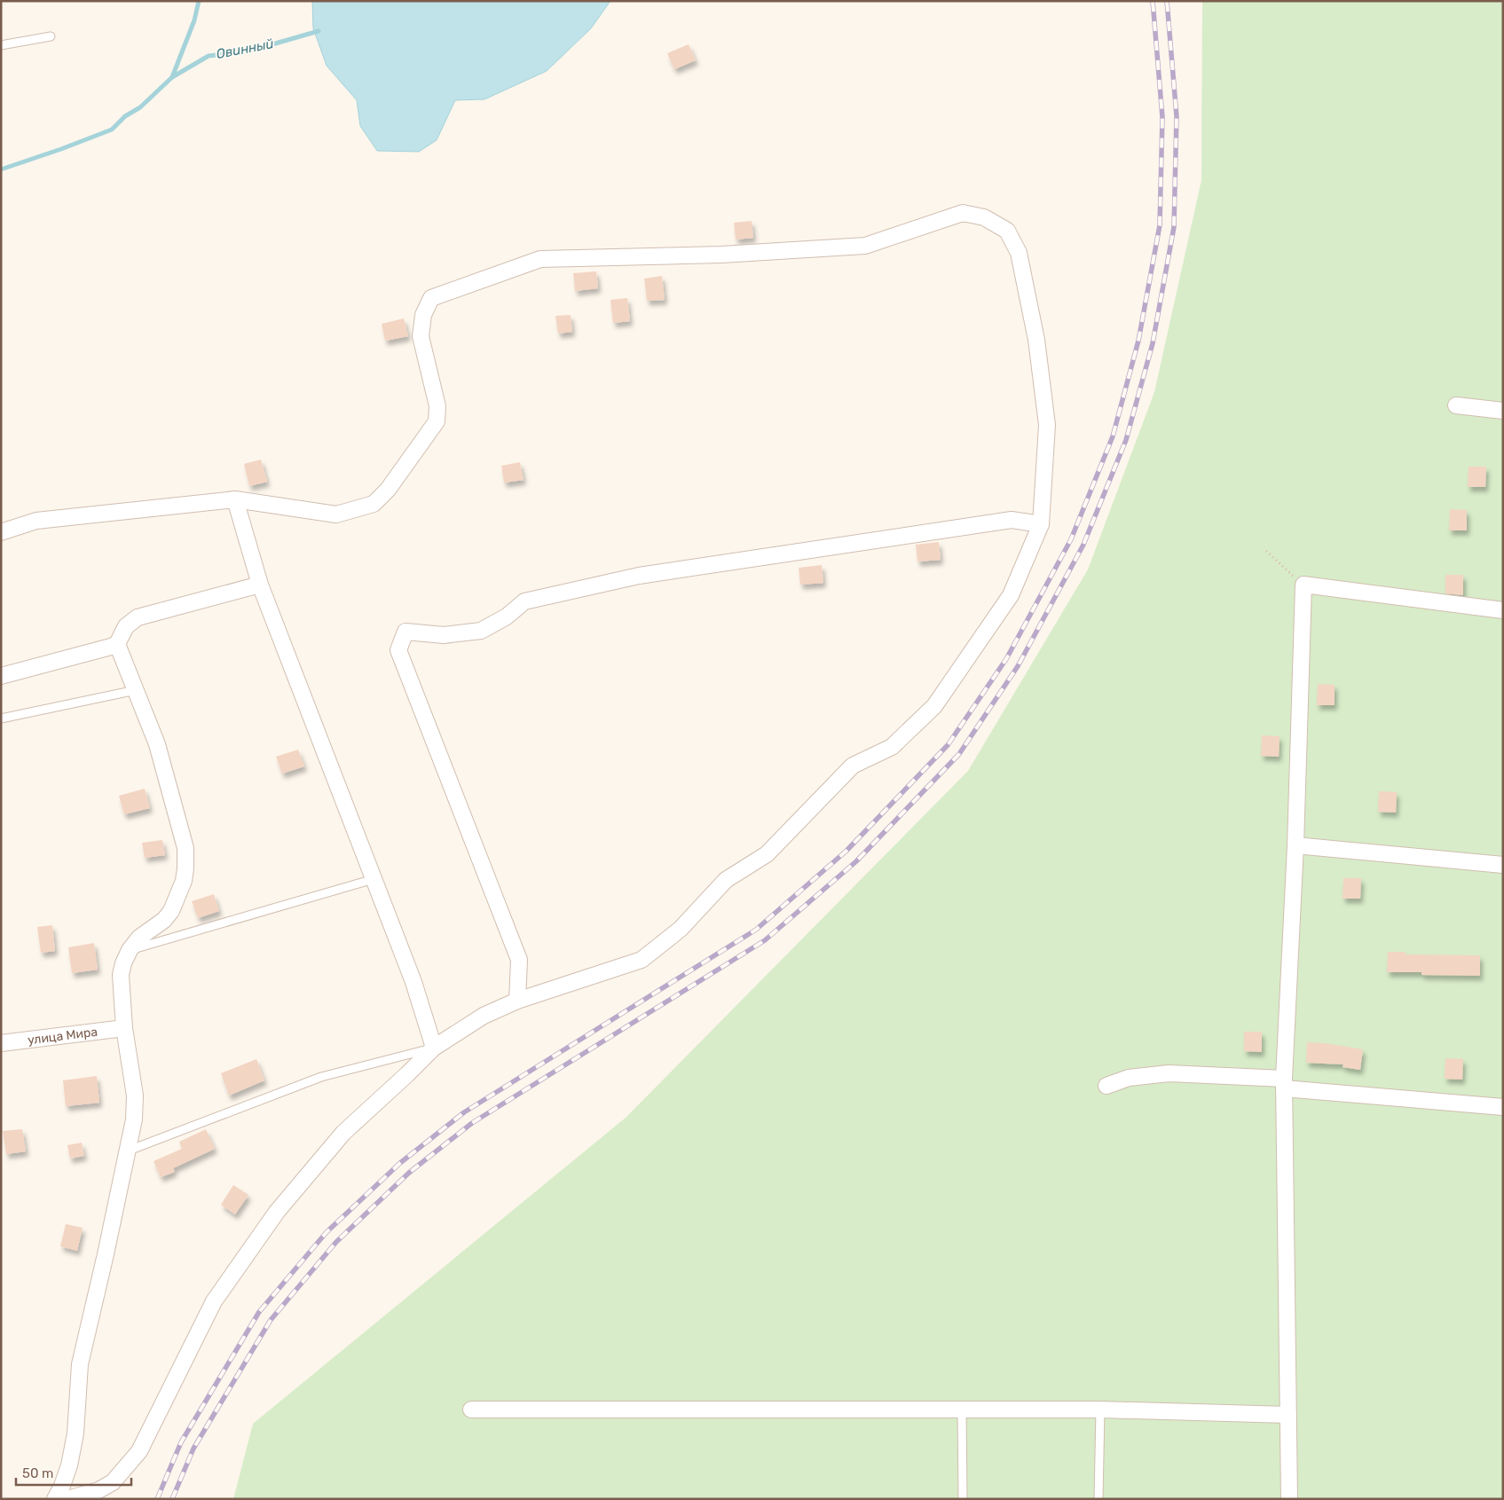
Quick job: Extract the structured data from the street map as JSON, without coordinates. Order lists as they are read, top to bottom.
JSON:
{
  "streets": {
    "street": ["улица Мира"]
  },
  "water": ["Овинный"],
  "scale_bar": "50 m"
}
